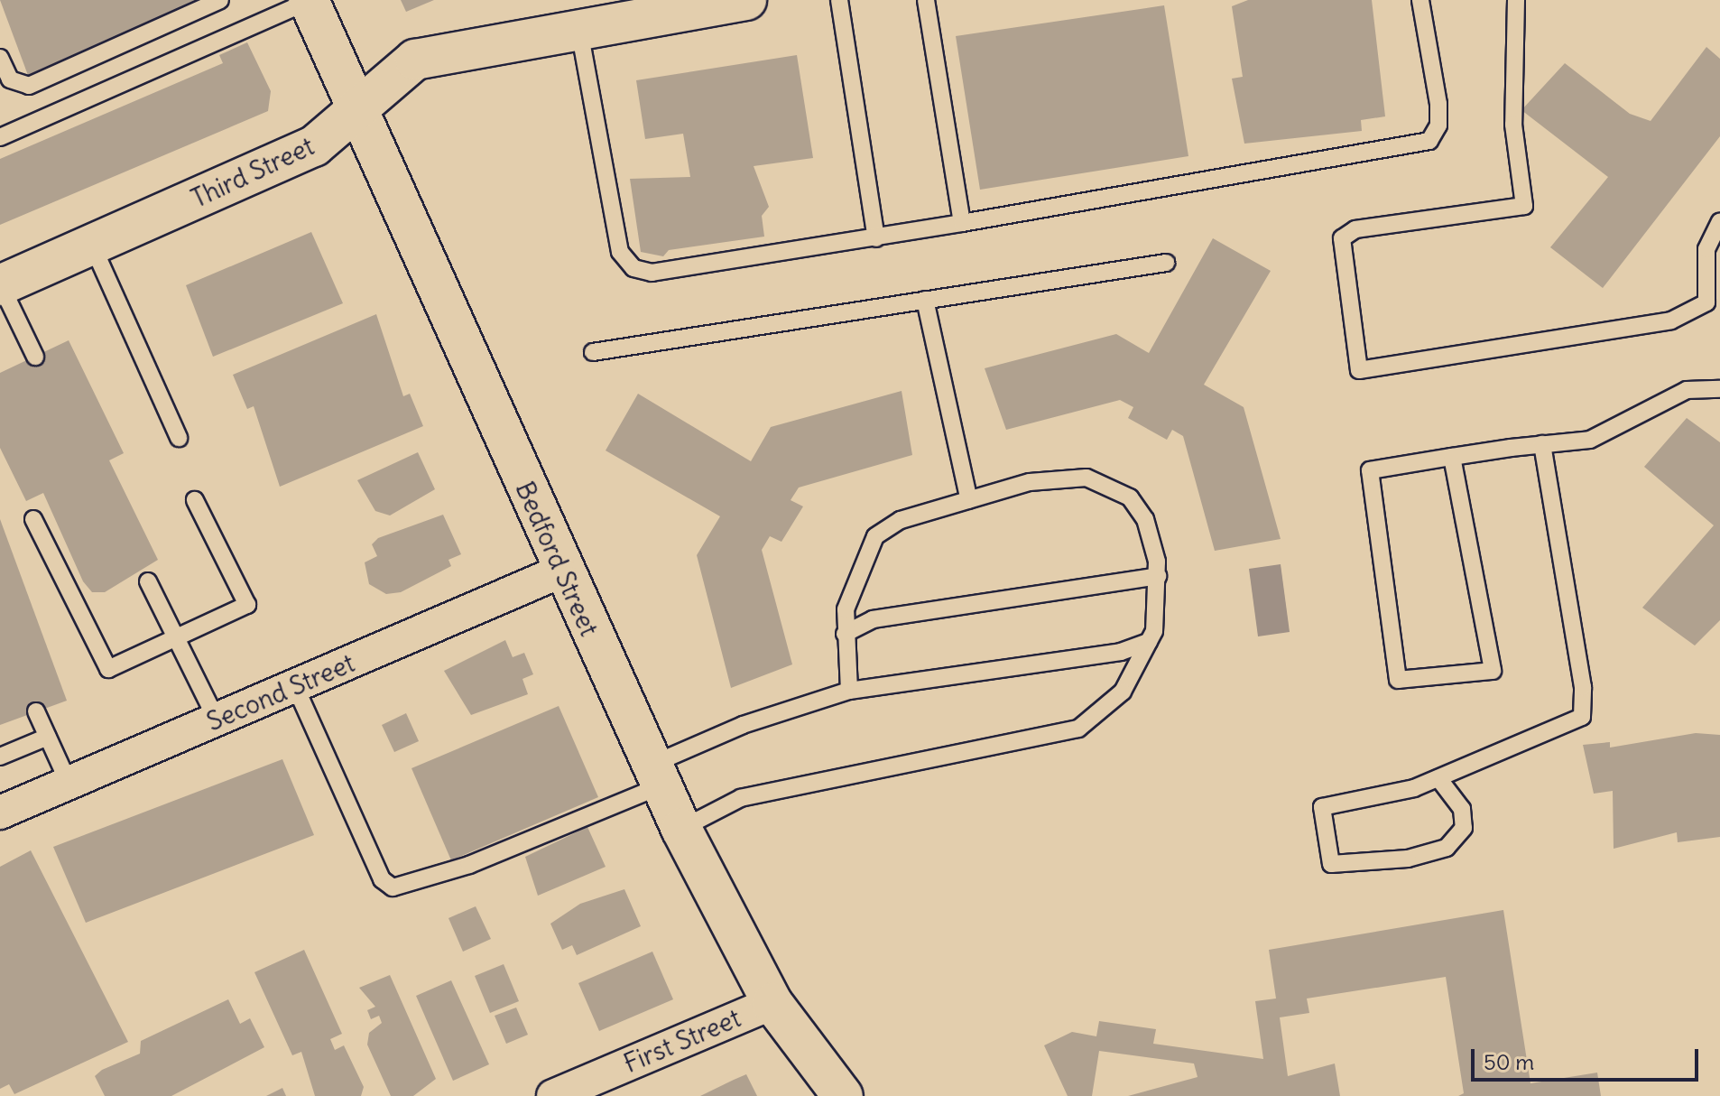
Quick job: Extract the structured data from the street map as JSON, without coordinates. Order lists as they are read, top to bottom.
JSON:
{
  "streets": {
    "main road": ["Third Street", "Bedford Street"],
    "street": ["Second Street", "First Street"]
  },
  "crossings": [
    ["Third Street", "Bedford Street"],
    ["Bedford Street", "Second Street"],
    ["Bedford Street", "First Street"]
  ],
  "scale_bar": "50 m"
}
